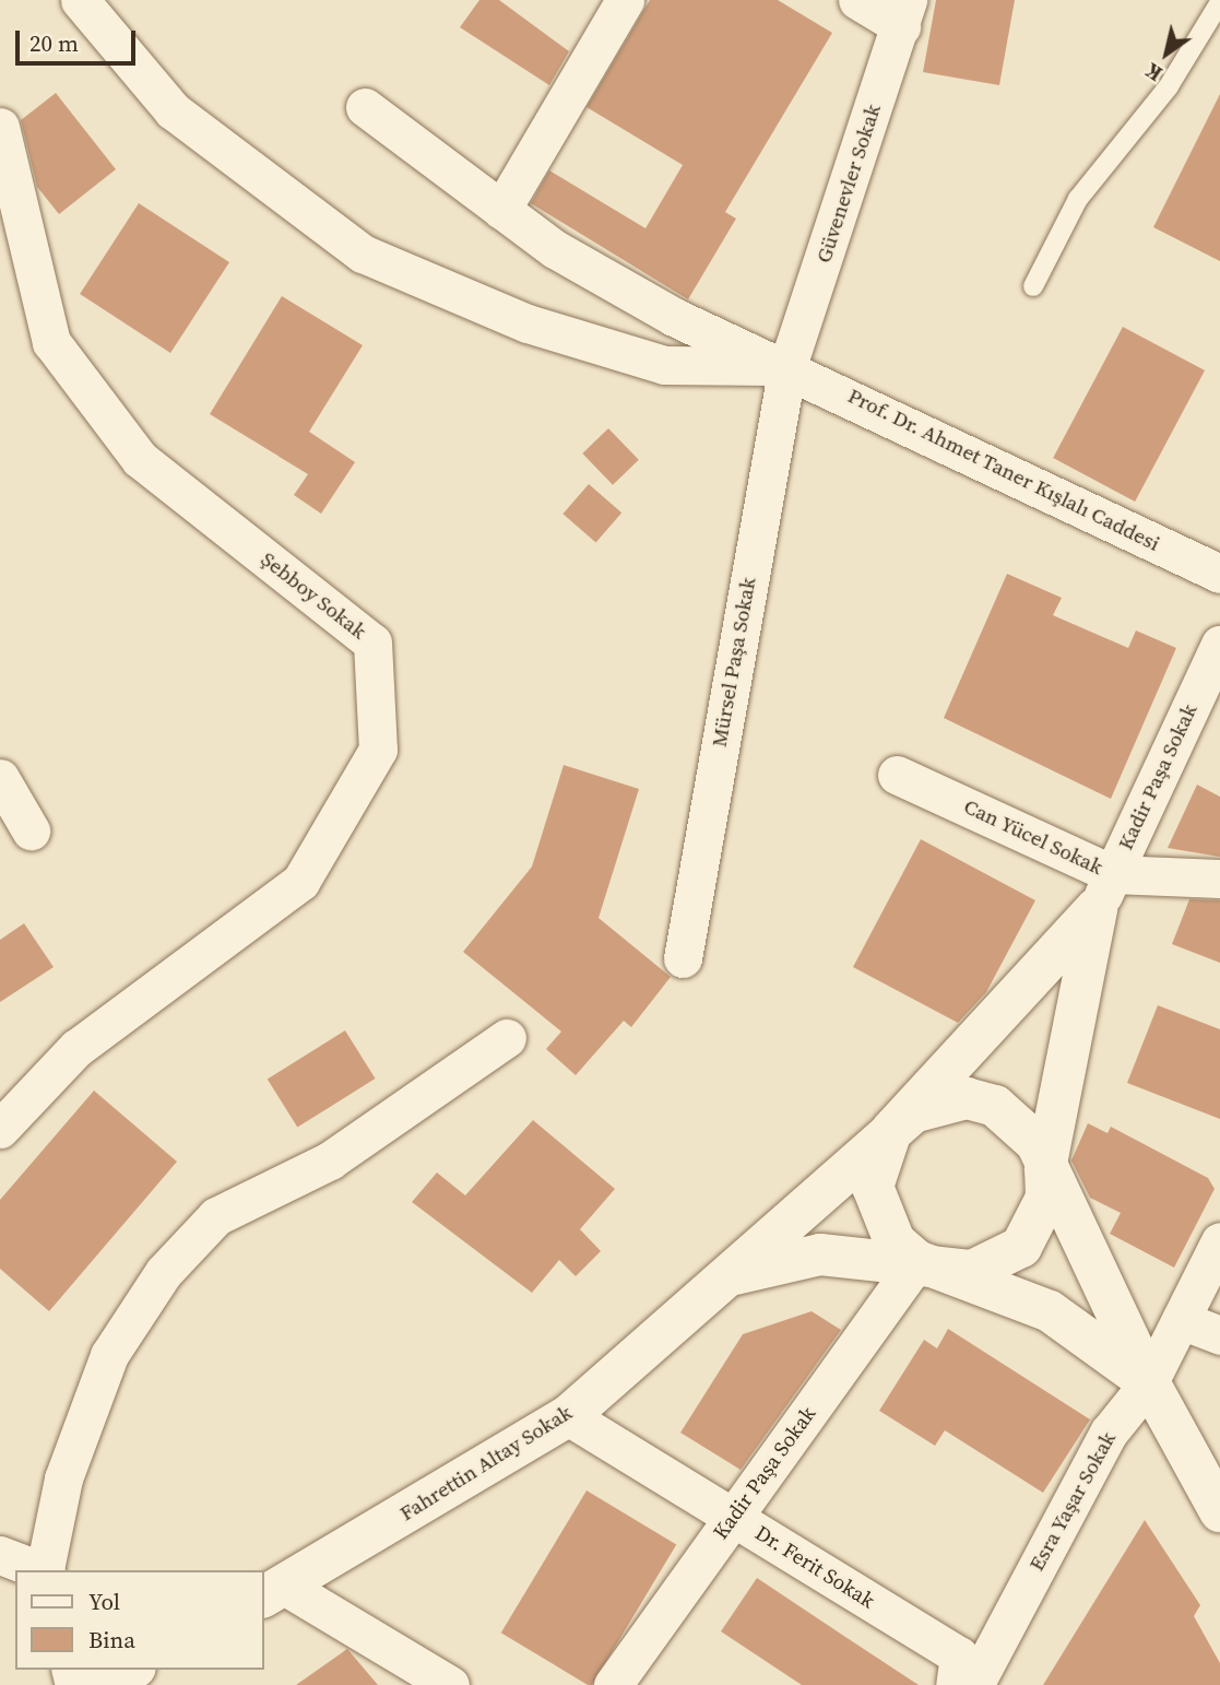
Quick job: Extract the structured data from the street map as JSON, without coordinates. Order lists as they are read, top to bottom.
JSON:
{
  "streets": {
    "street": [
      "Güvenevler Sokak",
      "Prof. Dr. Ahmet Taner Kışlalı Caddesi",
      "Şebboy Sokak",
      "Mürsel Paşa Sokak",
      "Kadir Paşa Sokak",
      "Can Yücel Sokak",
      "Fahrettin Altay Sokak",
      "Esra Yaşar Sokak",
      "Dr. Ferit Sokak"
    ]
  },
  "crossings": [
    ["Güvenevler Sokak", "Prof. Dr. Ahmet Taner Kışlalı Caddesi"],
    ["Güvenevler Sokak", "Mürsel Paşa Sokak"],
    ["Prof. Dr. Ahmet Taner Kışlalı Caddesi", "Mürsel Paşa Sokak"],
    ["Kadir Paşa Sokak", "Can Yücel Sokak"],
    ["Kadir Paşa Sokak", "Fahrettin Altay Sokak"],
    ["Kadir Paşa Sokak", "Dr. Ferit Sokak"],
    ["Fahrettin Altay Sokak", "Dr. Ferit Sokak"]
  ],
  "legend": ["Yol", "Bina"],
  "scale_bar": "20 m",
  "north": "bottom left"
}
